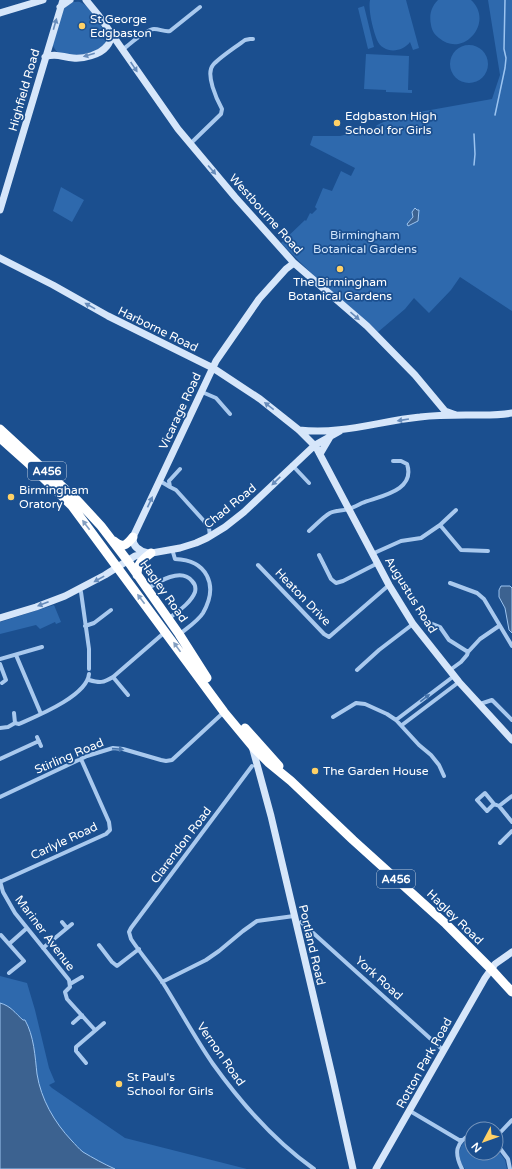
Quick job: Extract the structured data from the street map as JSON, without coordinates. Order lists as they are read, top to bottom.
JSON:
{
  "streets": {
    "highway": ["A456", "Hagley Road"],
    "main road": [
      "Highfield Road",
      "Westbourne Road",
      "Harborne Road",
      "Vicarage Road",
      "Chad Road",
      "Augustus Road",
      "Portland Road",
      "Rotton Park Road"
    ],
    "street": [
      "Heaton Drive",
      "Stirling Road",
      "Carlyle Road",
      "Clarendon Road",
      "Mariner Avenue",
      "York Road",
      "Vernon Road"
    ]
  },
  "crossings": [
    ["Westbourne Road", "Vicarage Road"],
    ["Harborne Road", "Vicarage Road"],
    ["Harborne Road", "Chad Road"],
    ["Harborne Road", "Augustus Road"],
    ["Chad Road", "Hagley Road"],
    ["Chad Road", "Augustus Road"],
    ["Hagley Road", "Stirling Road"],
    ["Hagley Road", "Portland Road"],
    ["Hagley Road", "Rotton Park Road"],
    ["Augustus Road", "Heaton Drive"],
    ["Stirling Road", "Carlyle Road"],
    ["Carlyle Road", "Mariner Avenue"],
    ["Clarendon Road", "Vernon Road"],
    ["York Road", "Rotton Park Road"]
  ],
  "one_way": [
    "Westbourne Road",
    "Harborne Road",
    "Chad Road",
    "Stirling Road"
  ],
  "parks": ["Birmingham Botanical Gardens"],
  "places": [
    "St George Edgbaston",
    "Edgbaston High School for Girls",
    "The Birmingham Botanical Gardens",
    "Birmingham Oratory",
    "The Garden House",
    "St Paul's School for Girls"
  ],
  "north": "bottom left"
}
